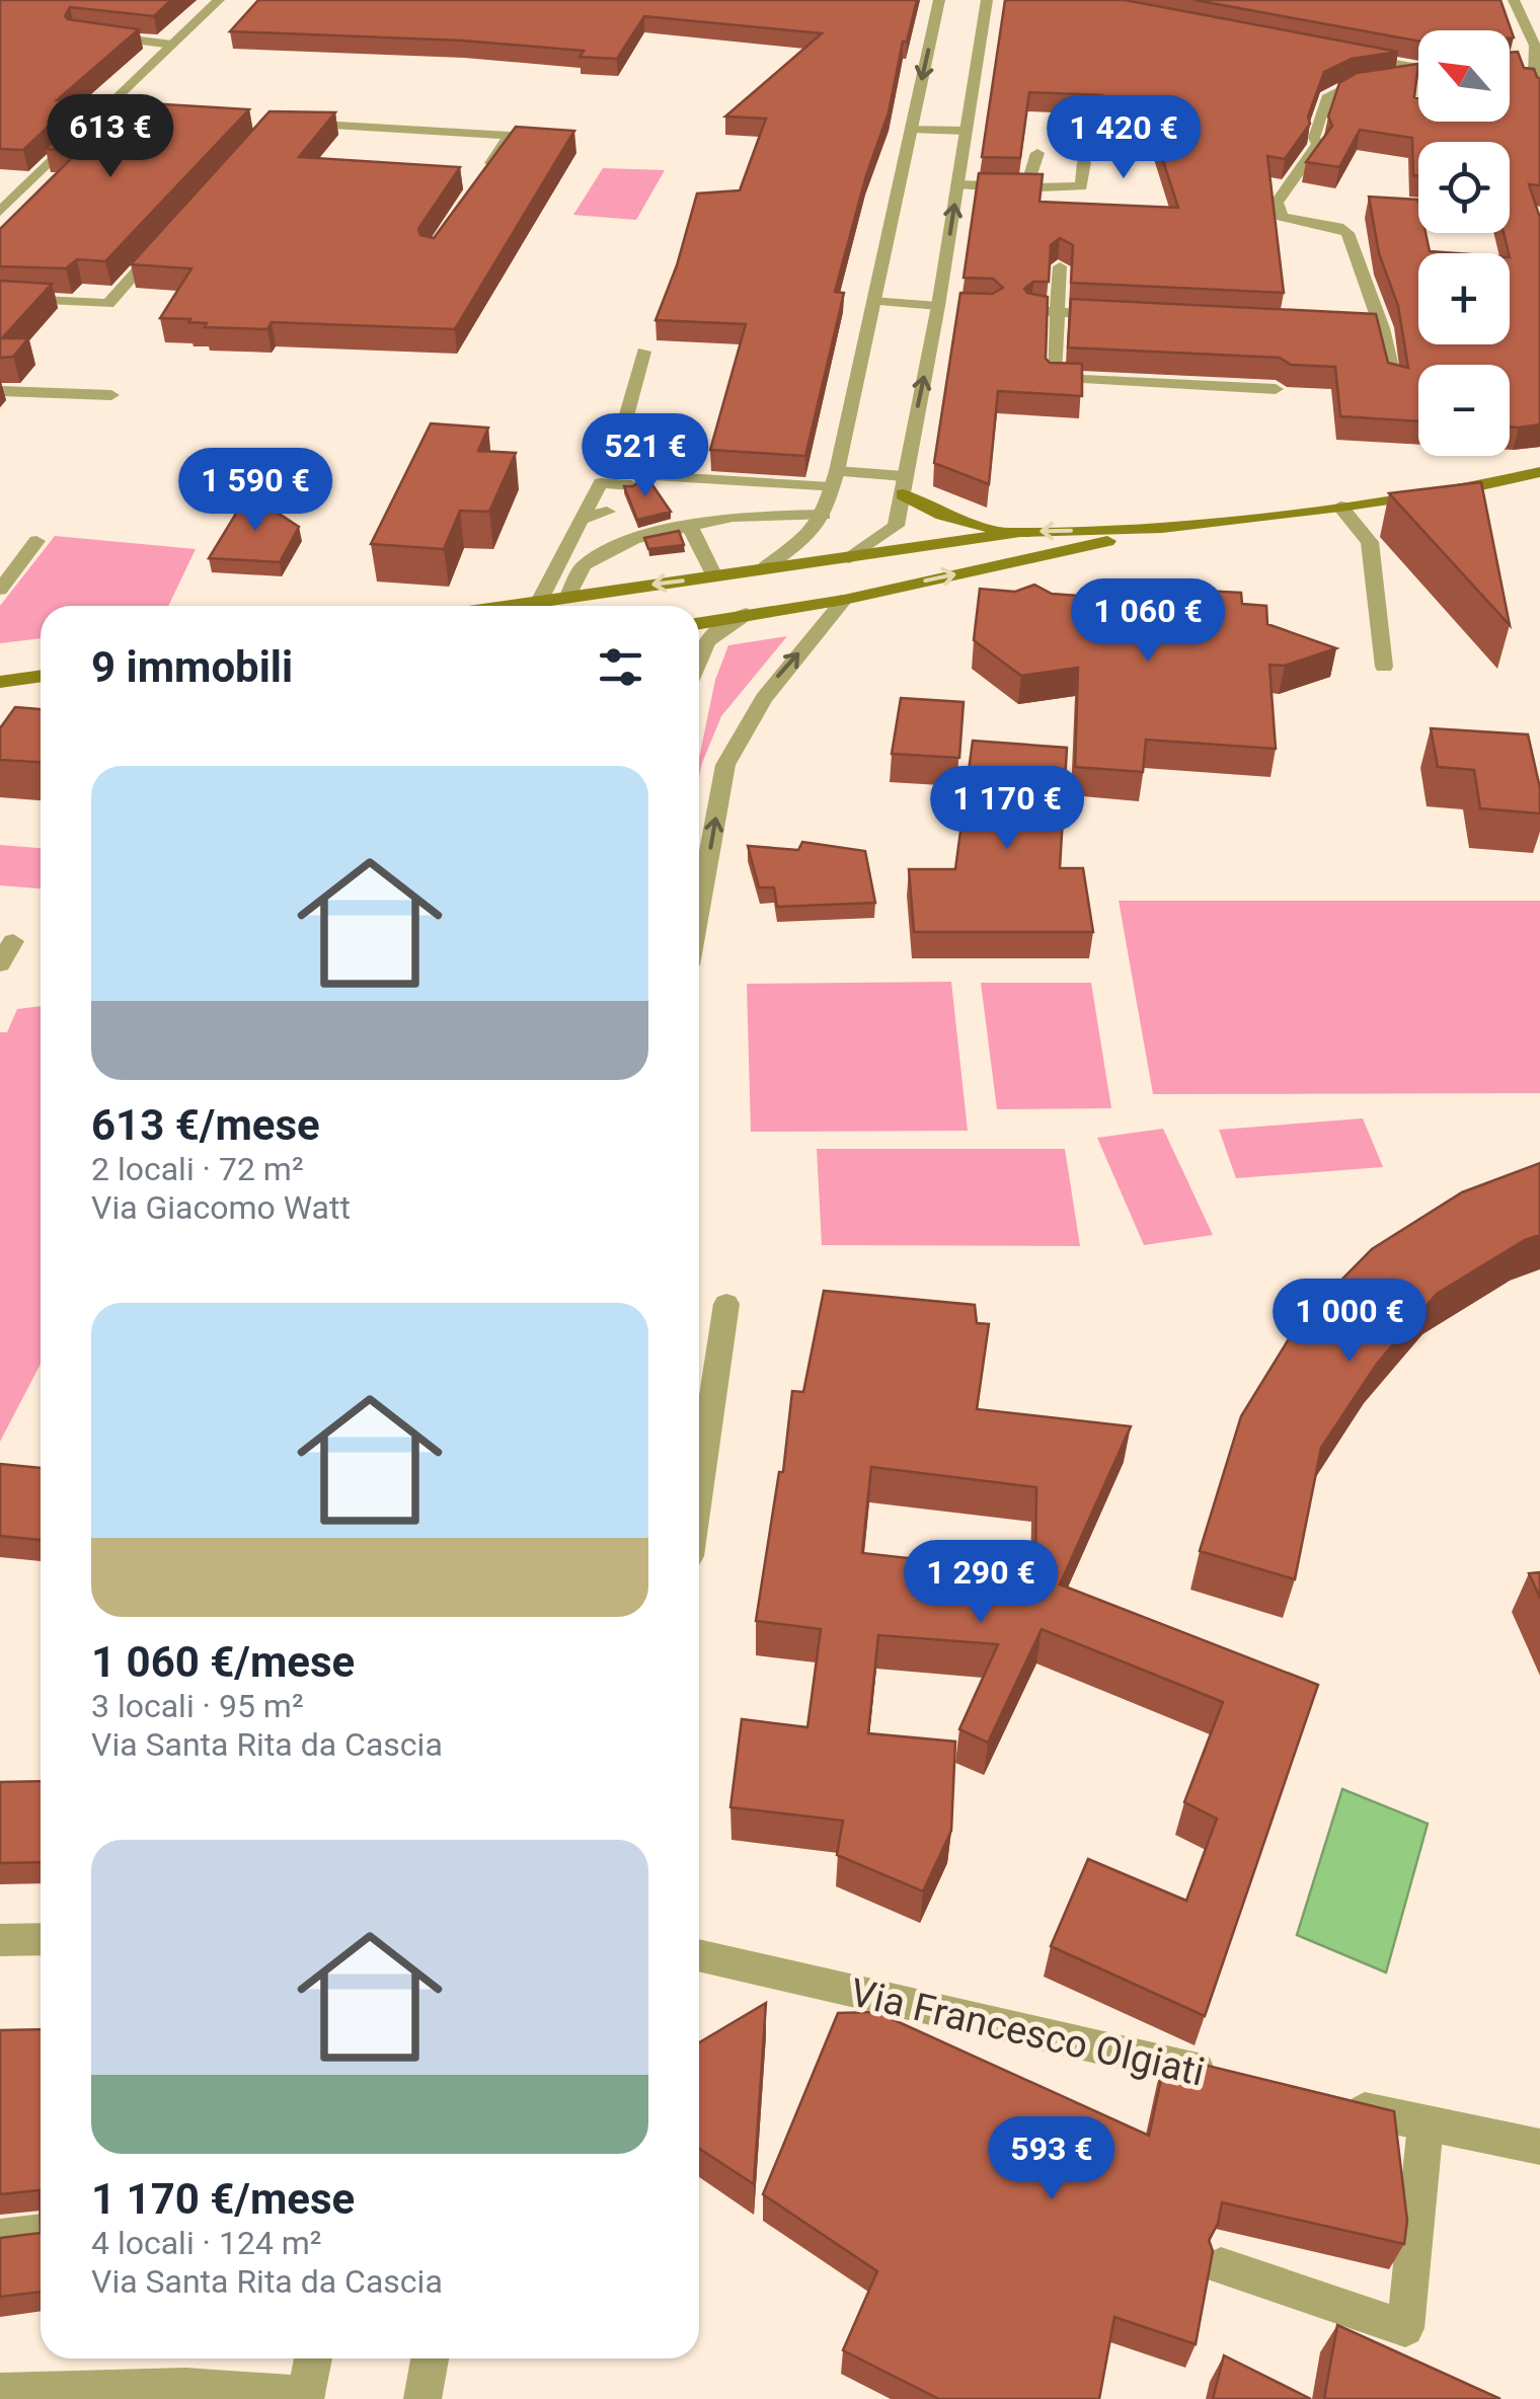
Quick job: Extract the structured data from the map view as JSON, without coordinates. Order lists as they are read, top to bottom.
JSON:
{
  "streets": {
    "street": ["Via Francesco Olgiati"]
  },
  "north": "top left",
  "page": {
    "map_buttons": ["+", "−"],
    "price": [
      "613 €",
      "1 420 €",
      "521 €",
      "1 590 €",
      "1 060 €",
      "1 170 €",
      "1 000 €",
      "1 290 €",
      "593 €"
    ],
    "heading": "9 immobili",
    "list": [
      {
        "name": "613 €/mese",
        "note": "2 locali · 72 m² · Via Giacomo Watt"
      },
      {
        "name": "1 060 €/mese",
        "note": "3 locali · 95 m² · Via Santa Rita da Cascia"
      },
      {
        "name": "1 170 €/mese",
        "note": "4 locali · 124 m² · Via Santa Rita da Cascia"
      }
    ]
  }
}
